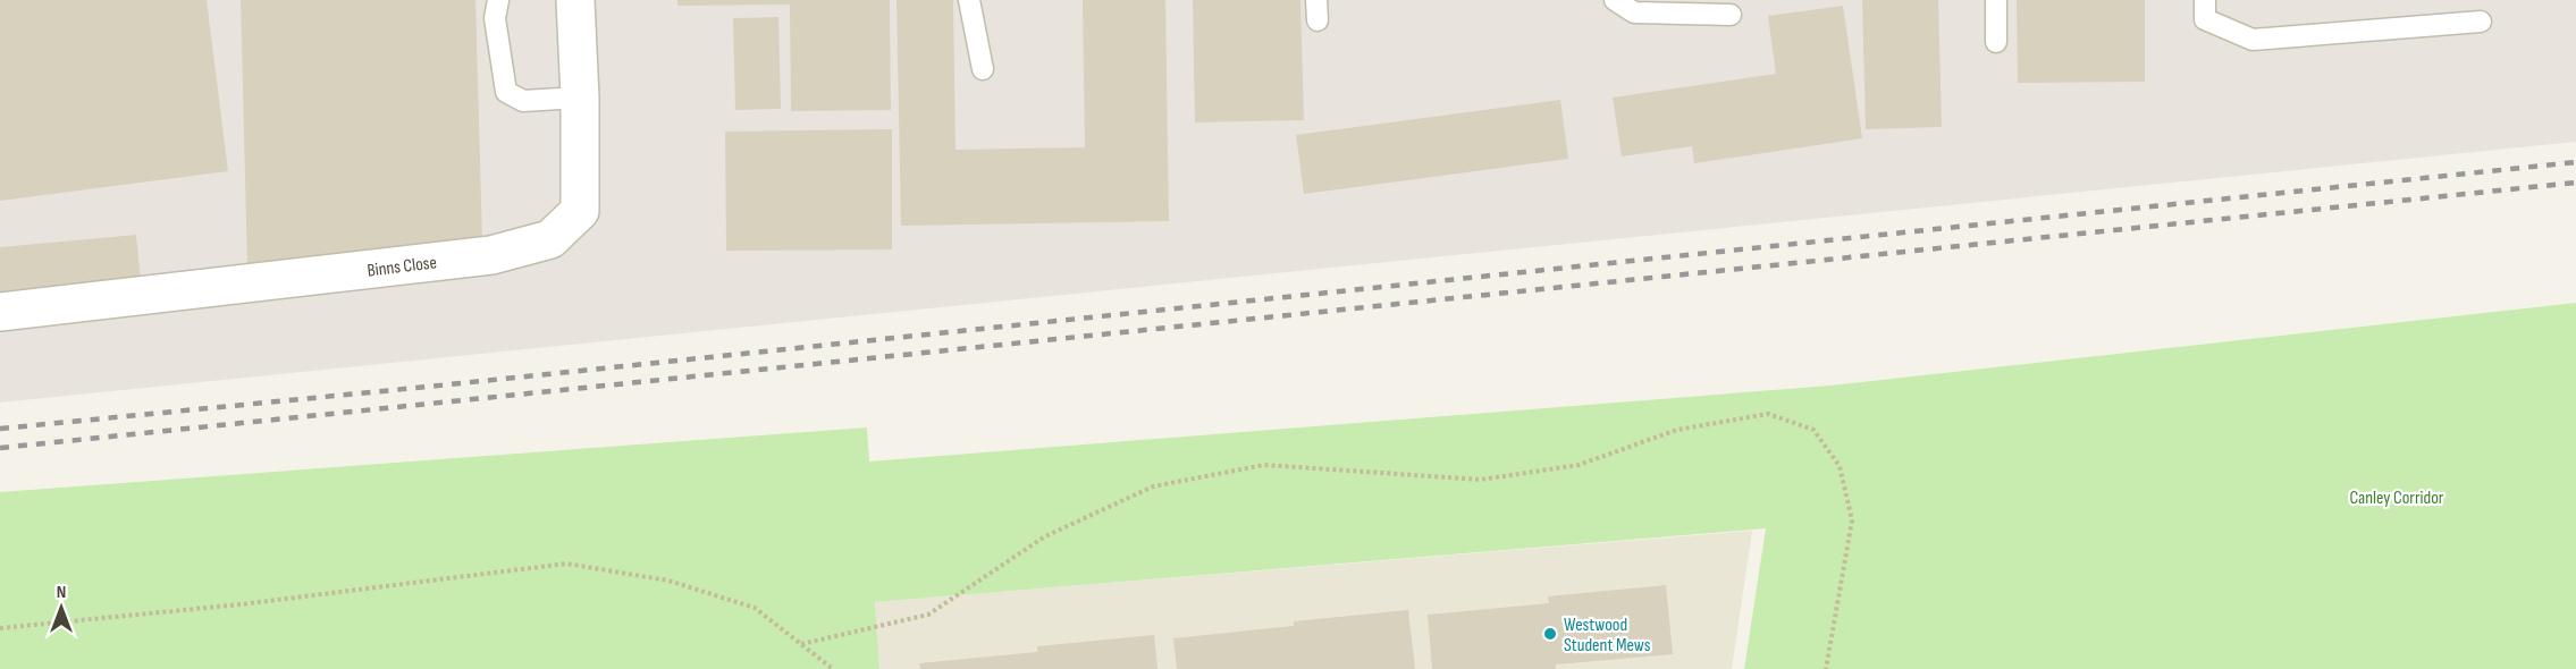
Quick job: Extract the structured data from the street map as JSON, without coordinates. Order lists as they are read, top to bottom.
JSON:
{
  "streets": {
    "street": ["Binns Close"]
  },
  "parks": ["Canley Corridor"],
  "places": ["Westwood Student Mews"],
  "north": "top"
}
